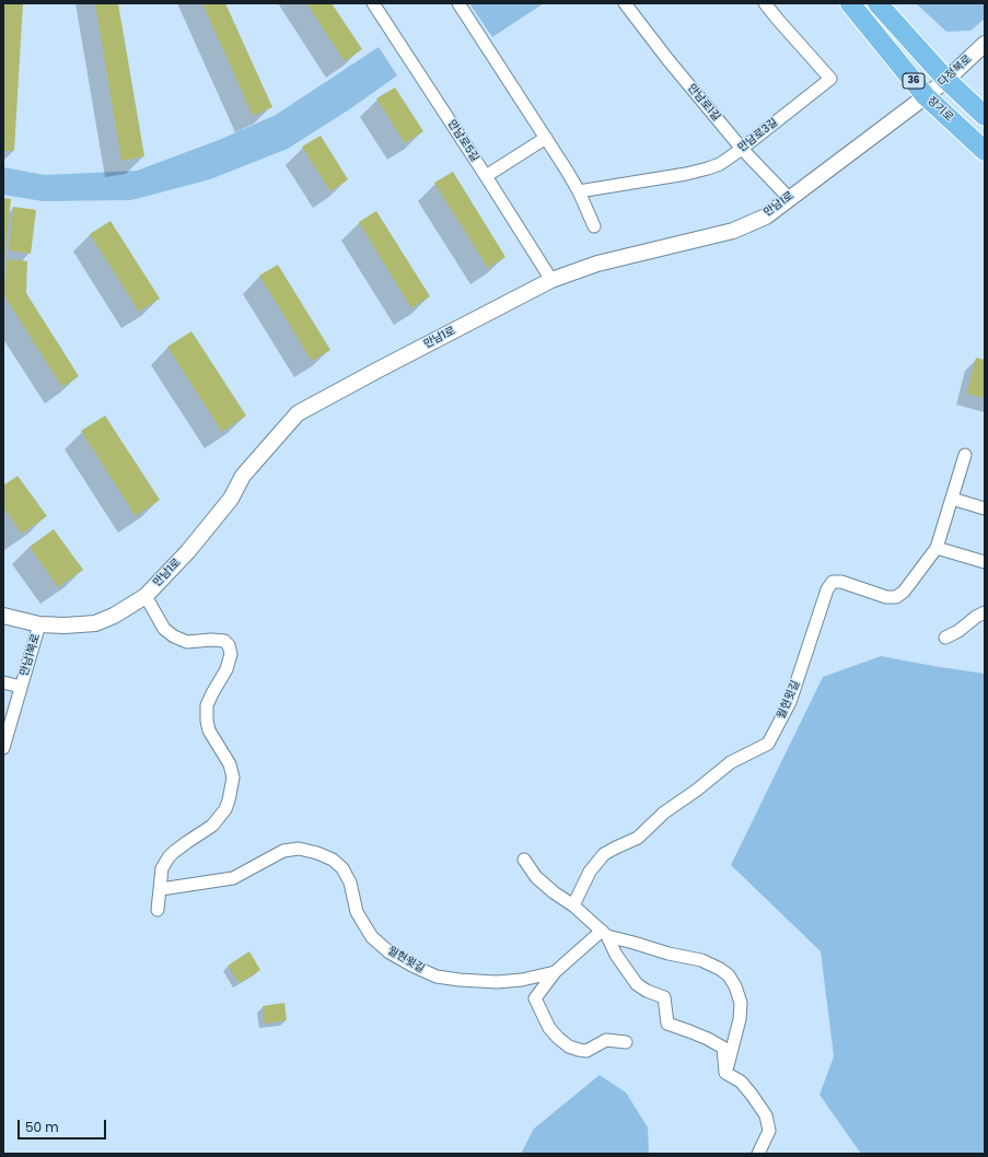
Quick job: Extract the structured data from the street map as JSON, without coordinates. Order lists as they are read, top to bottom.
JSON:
{
  "streets": {
    "main road": ["36", "장기로"],
    "street": [
      "다정북로",
      "만남로1길",
      "만남로3길",
      "만남로5길",
      "만남1로",
      "만남1북로",
      "월현윗길"
    ]
  },
  "crossings": [
    ["다정북로", "36"],
    ["다정북로", "장기로"],
    ["다정북로", "만남1로"],
    ["만남로1길", "만남로3길"],
    ["만남로1길", "만남1로"],
    ["장기로", "만남1로"],
    ["만남로5길", "만남1로"],
    ["만남1로", "만남1북로"]
  ],
  "scale_bar": "50 m"
}
